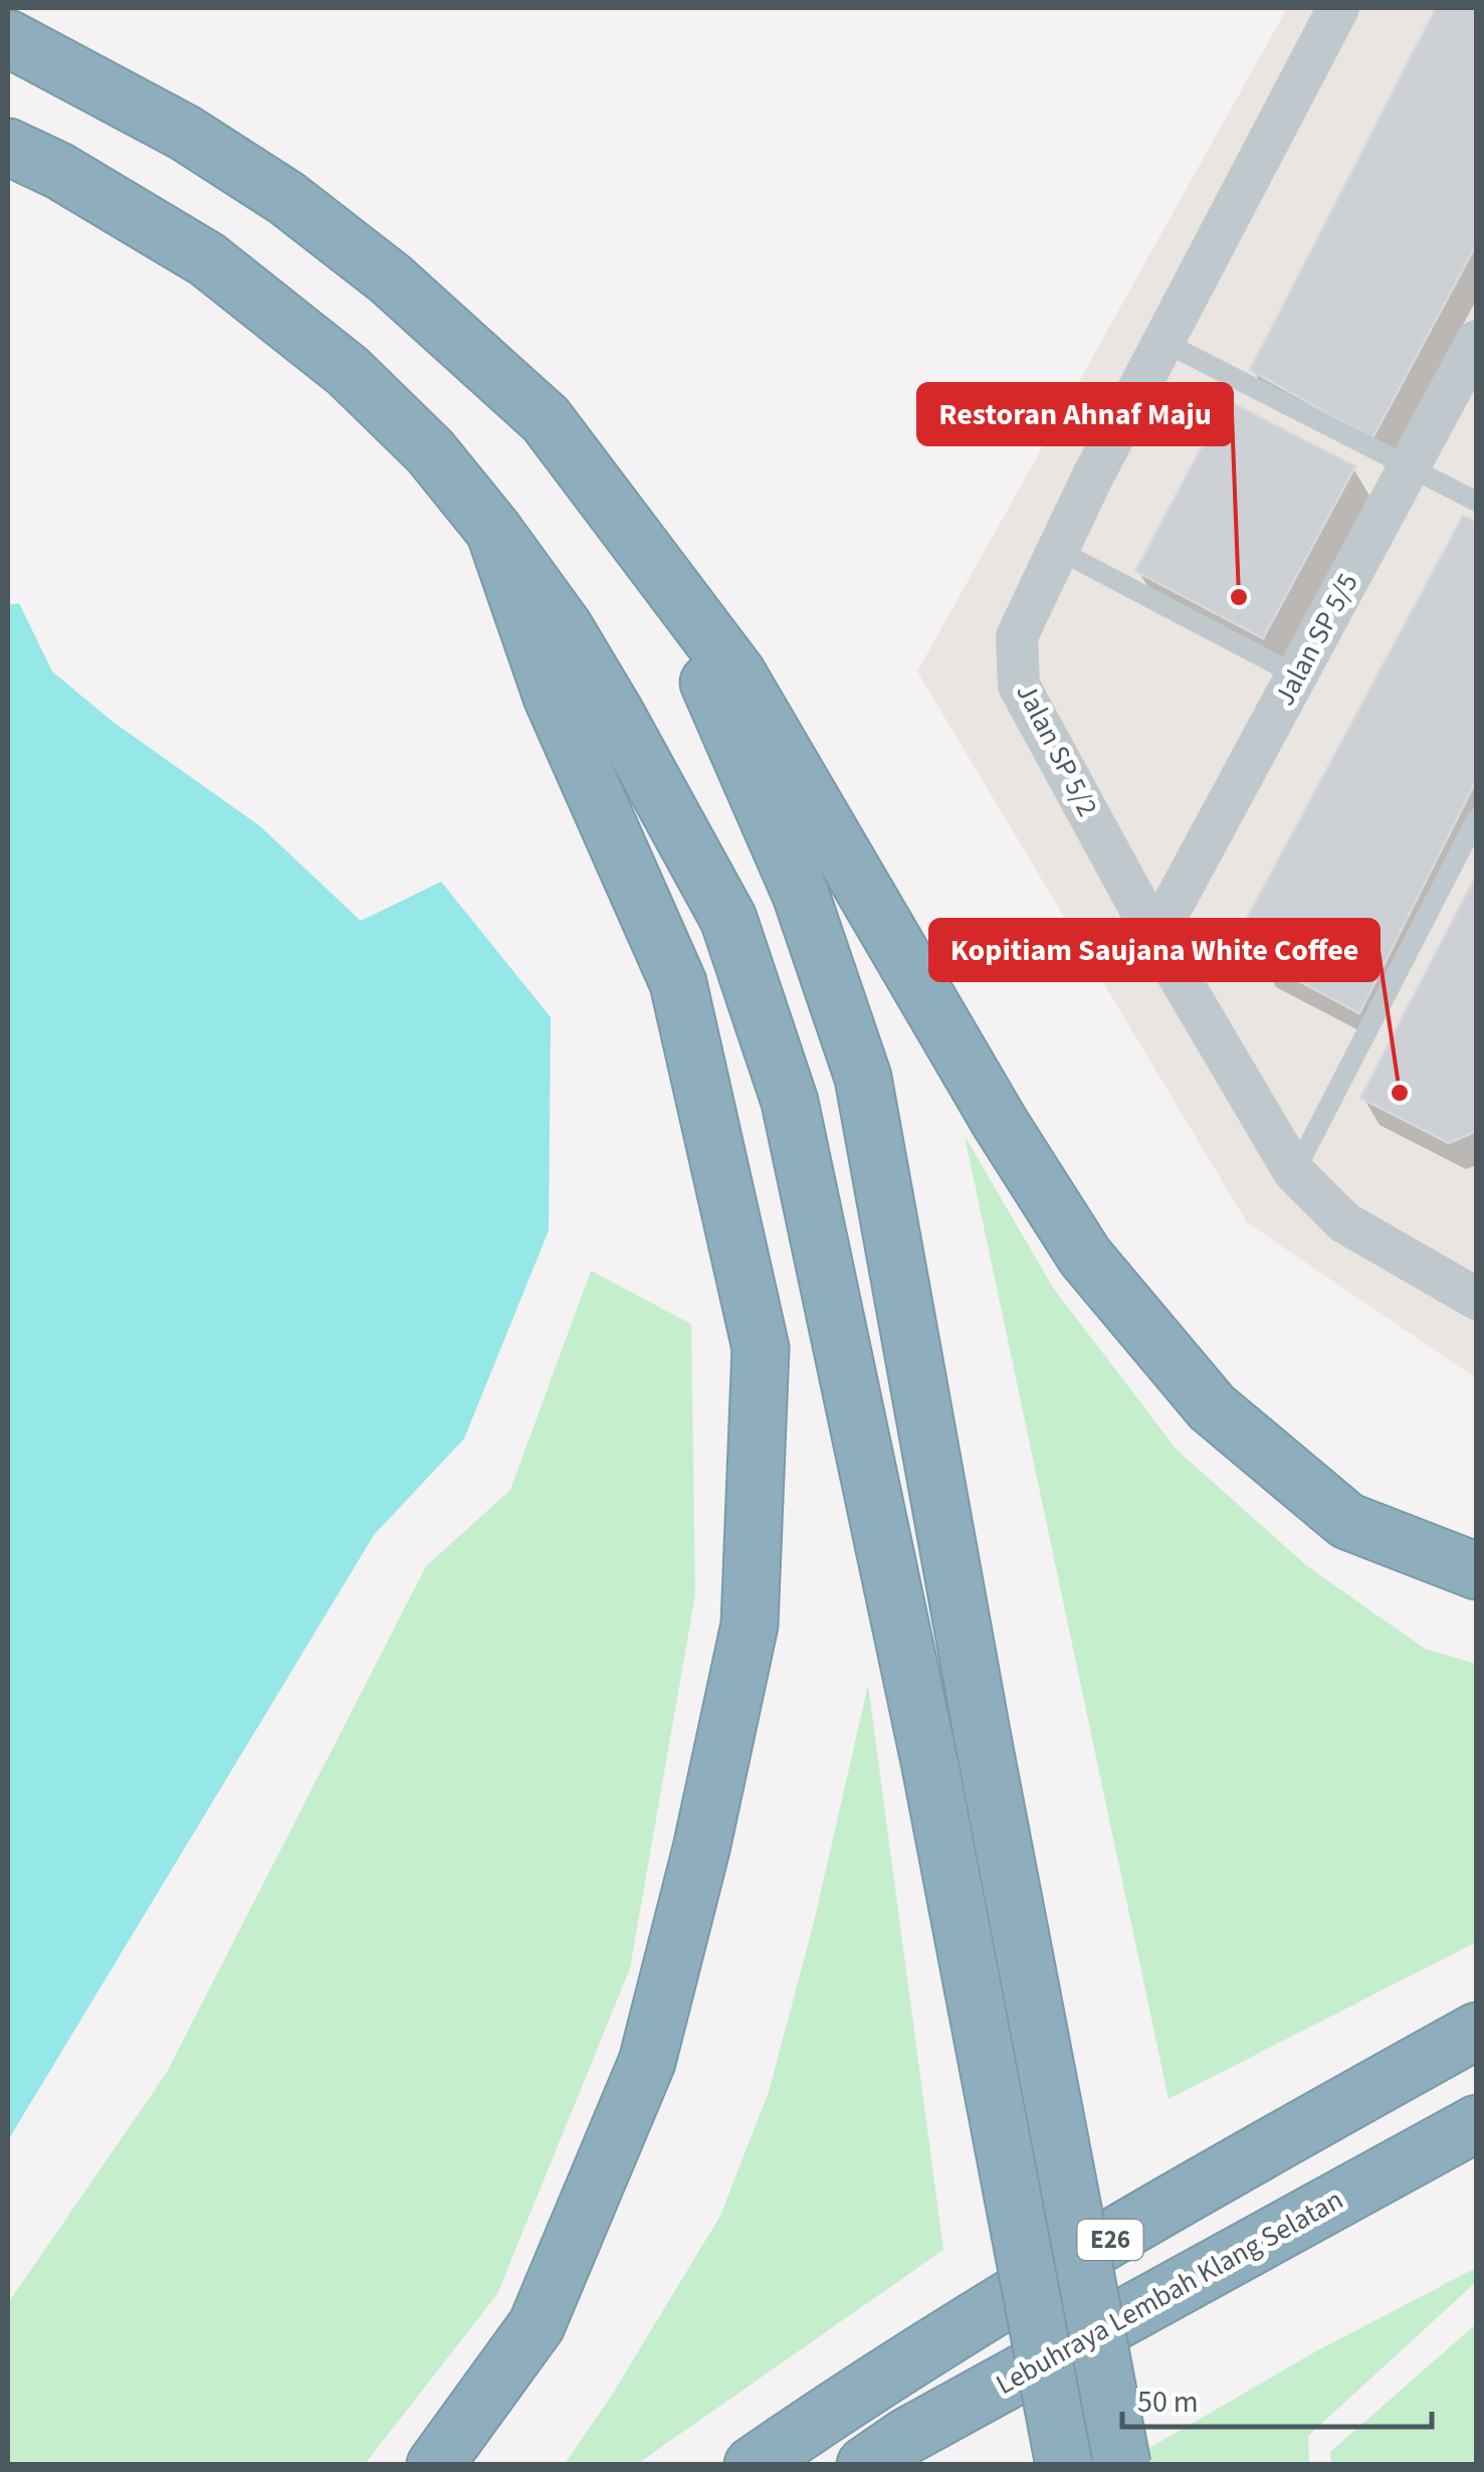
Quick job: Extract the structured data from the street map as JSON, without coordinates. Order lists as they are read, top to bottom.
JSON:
{
  "streets": {
    "highway": ["E26", "Lebuhraya Lembah Klang Selatan"],
    "street": ["Jalan SP 5/5", "Jalan SP 5/2"]
  },
  "crossings": [
    ["Jalan SP 5/5", "Jalan SP 5/2"]
  ],
  "places": ["Restoran Ahnaf Maju", "Kopitiam Saujana White Coffee"],
  "scale_bar": "50 m"
}
